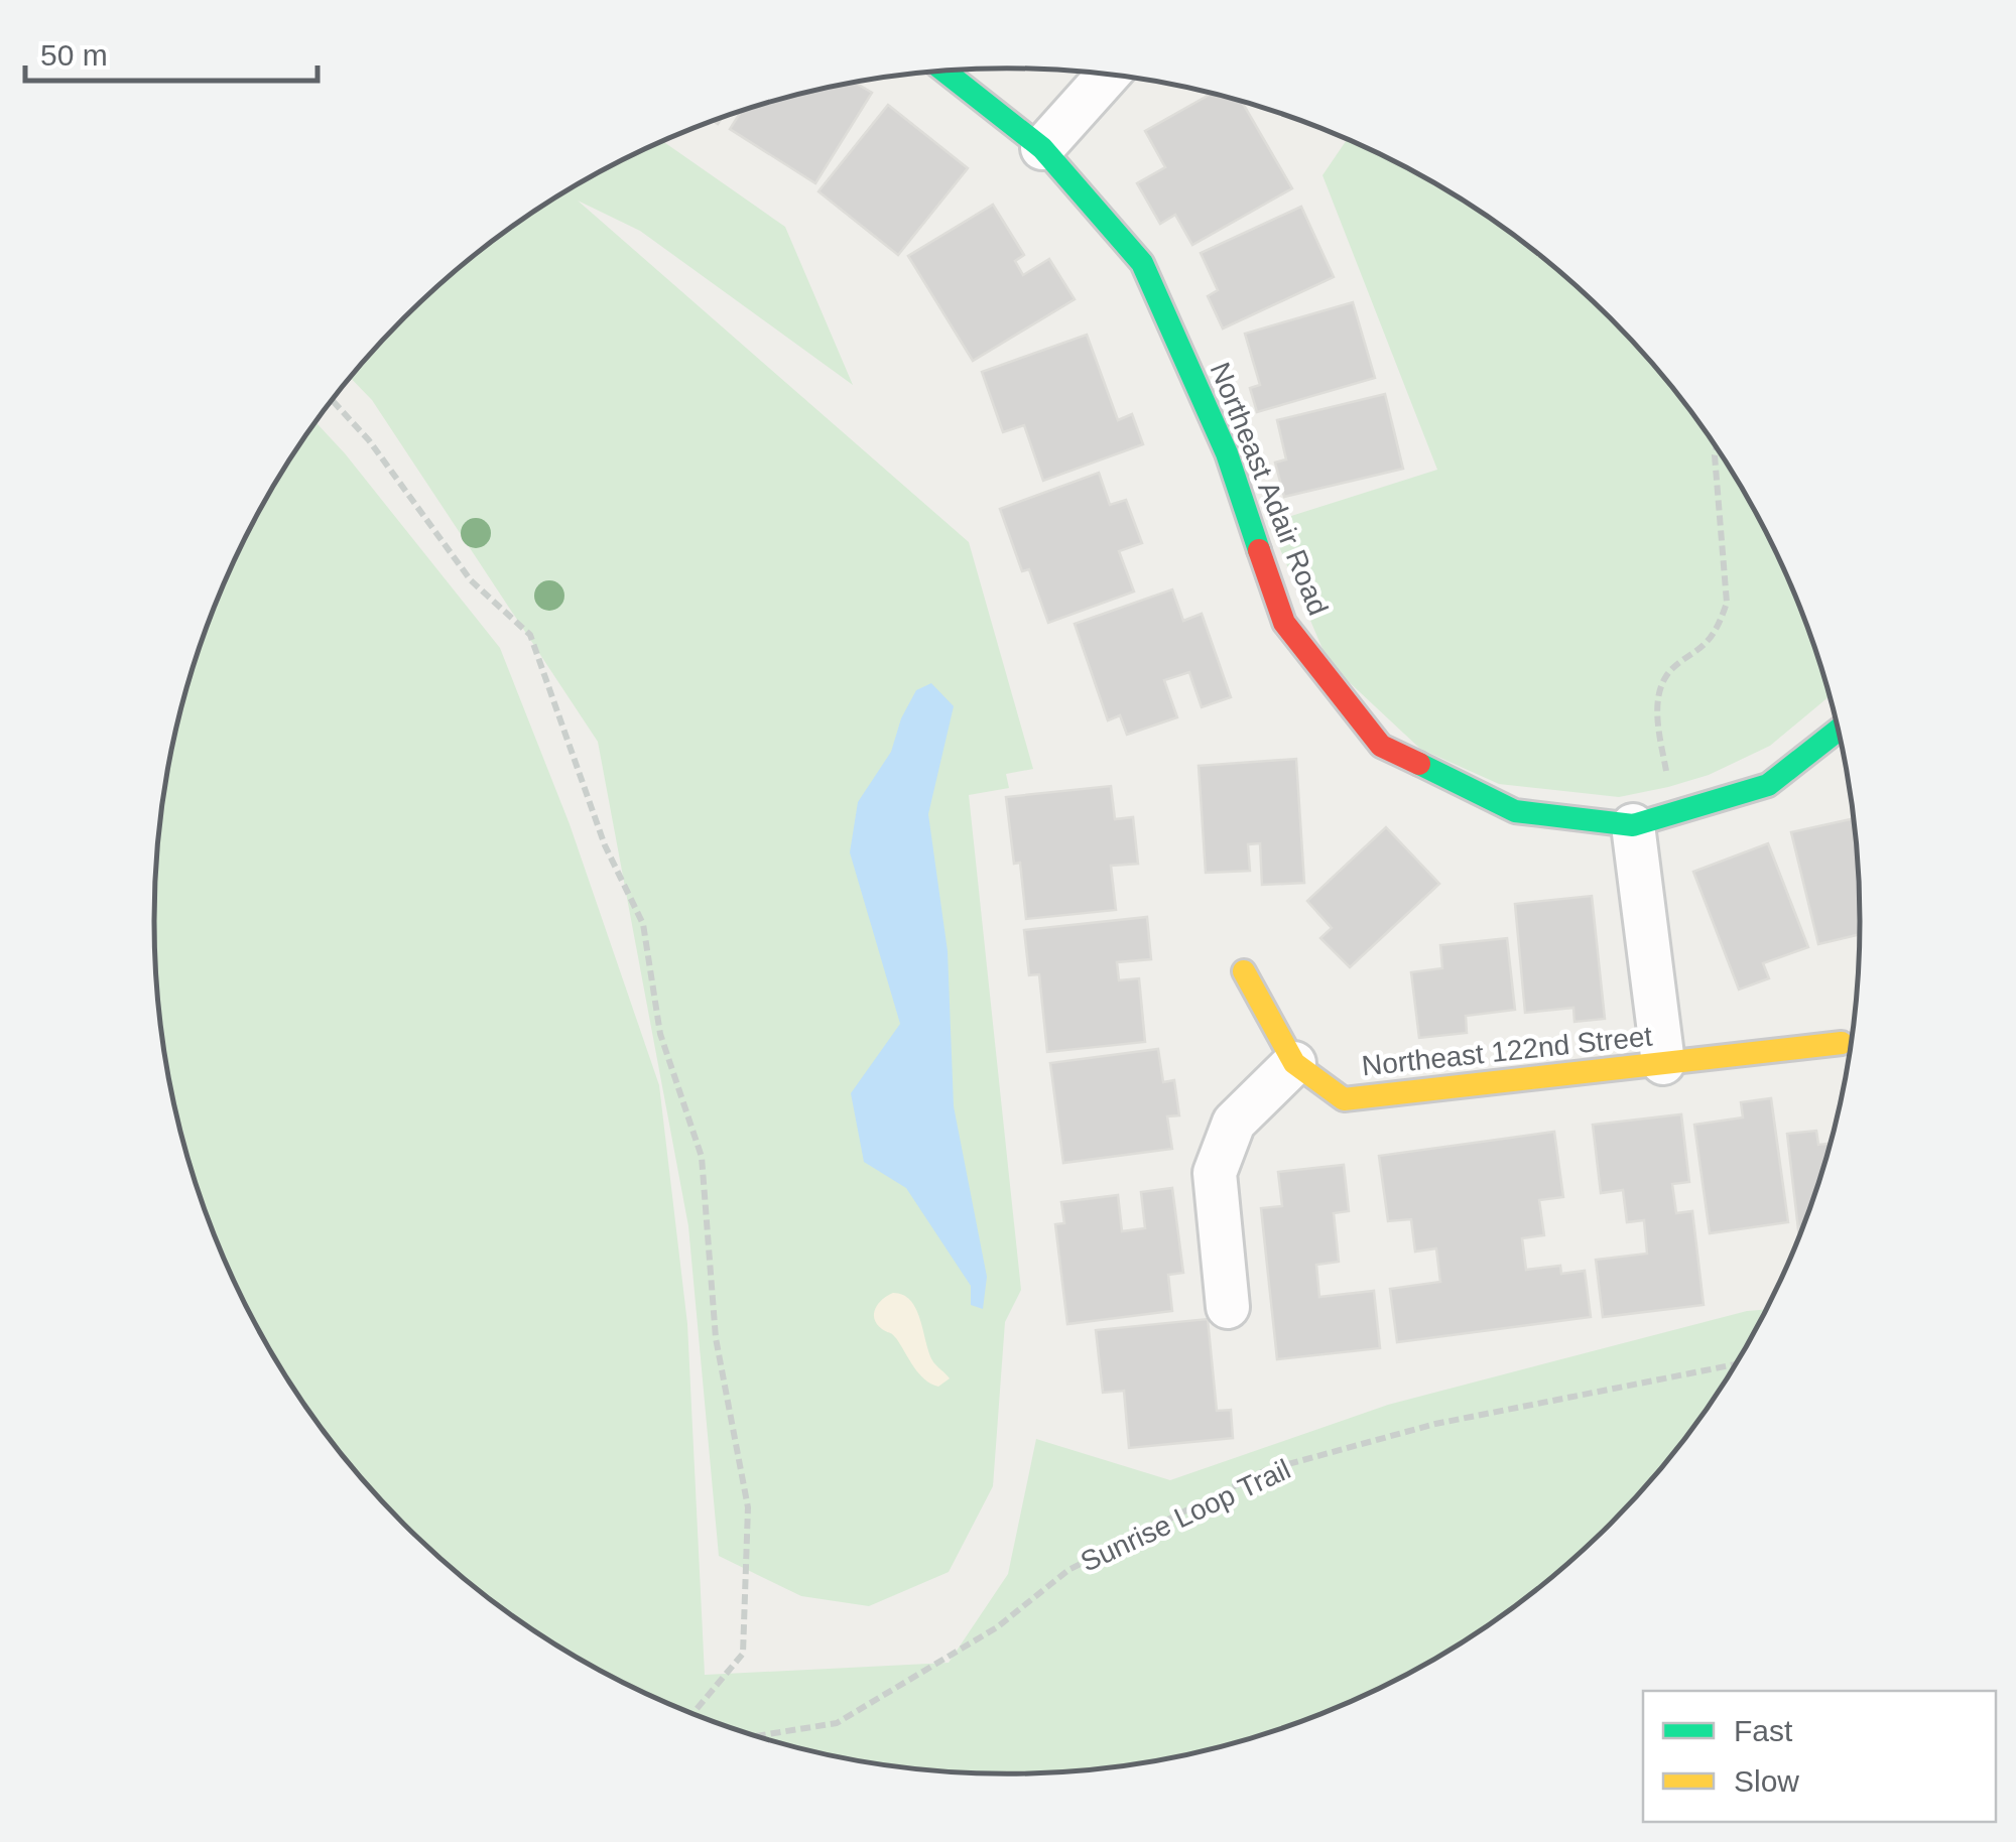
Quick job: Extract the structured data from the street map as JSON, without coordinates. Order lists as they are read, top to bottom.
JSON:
{
  "streets": {
    "street": ["Northeast Adair Road", "Northeast 122nd Street"],
    "path": ["Sunrise Loop Trail"]
  },
  "legend": ["Fast", "Slow"],
  "scale_bar": "50 m"
}
